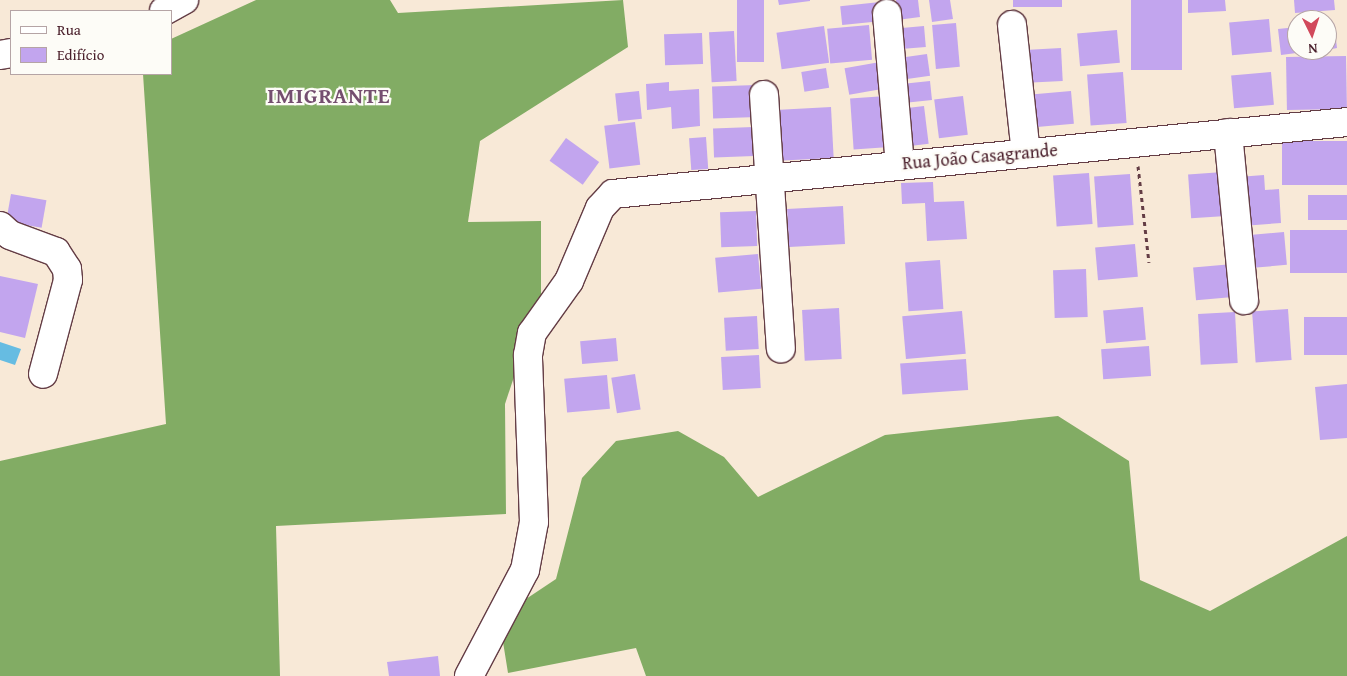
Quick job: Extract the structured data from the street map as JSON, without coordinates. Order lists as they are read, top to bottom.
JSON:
{
  "streets": {
    "street": ["Rua João Casagrande"]
  },
  "districts": ["IMIGRANTE"],
  "legend": ["Rua", "Edifício"],
  "north": "bottom"
}
